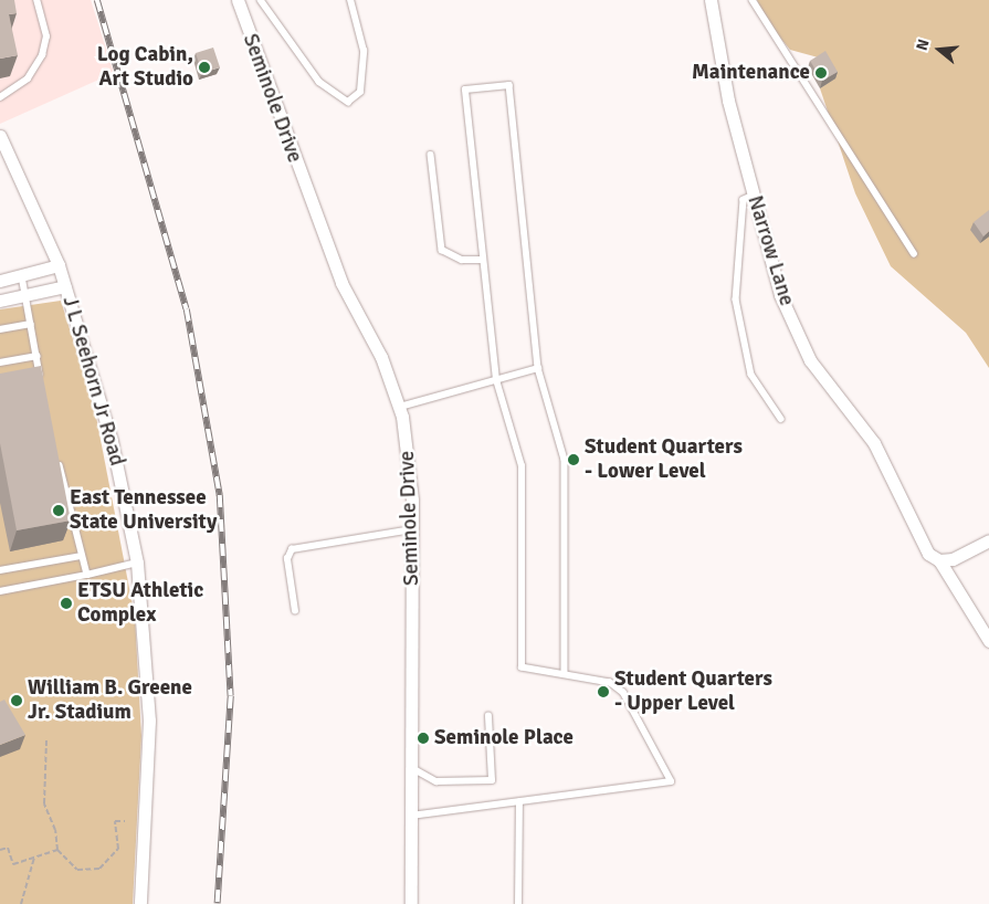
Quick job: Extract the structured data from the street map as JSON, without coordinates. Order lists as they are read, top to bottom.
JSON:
{
  "streets": {
    "street": ["Seminole Drive", "Narrow Lane", "J L Seehorn Jr Road"]
  },
  "places": [
    "Log Cabin, Art Studio",
    "Maintenance",
    "Student Quarters - Lower Level",
    "East Tennessee State University",
    "ETSU Athletic Complex",
    "Student Quarters - Upper Level",
    "William B. Greene Jr. Stadium",
    "Seminole Place"
  ],
  "north": "left"
}
